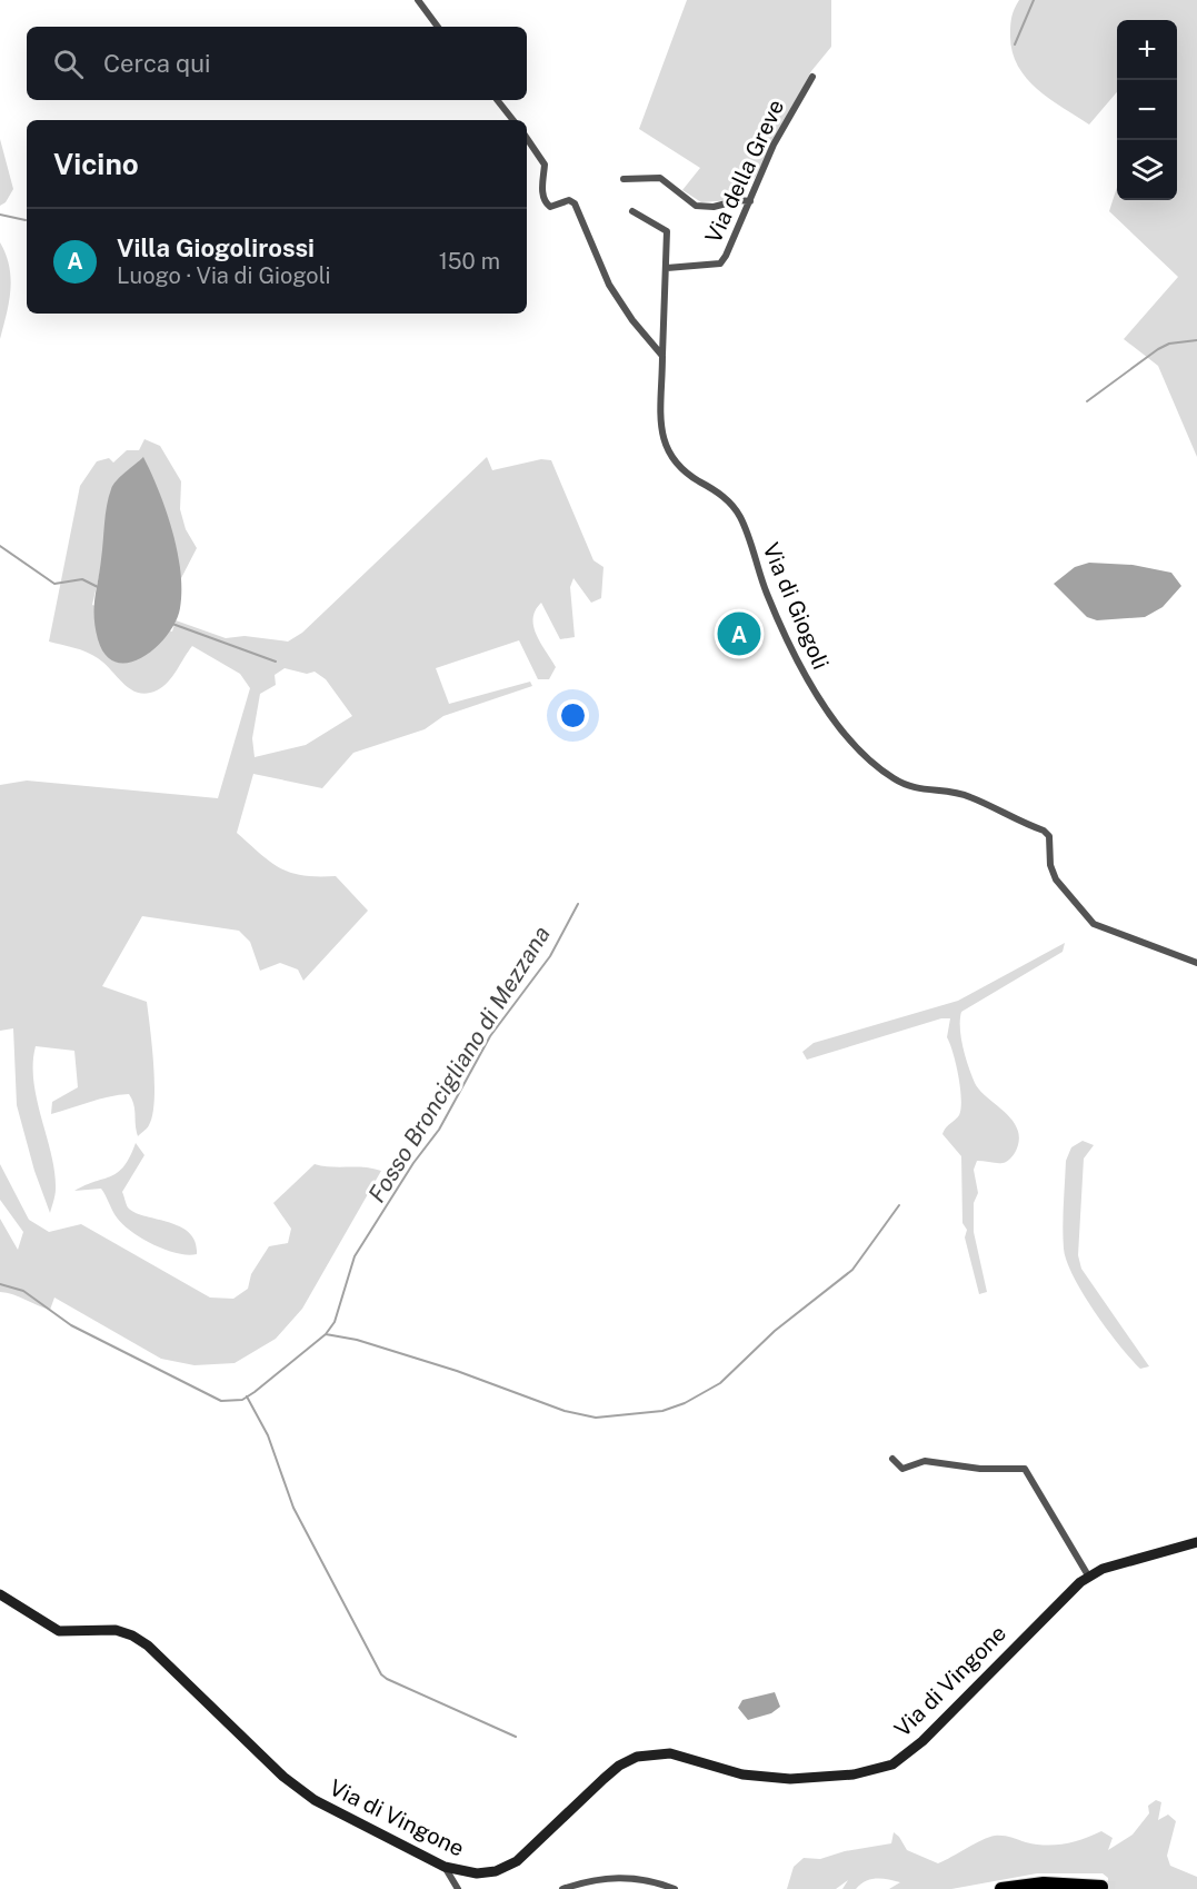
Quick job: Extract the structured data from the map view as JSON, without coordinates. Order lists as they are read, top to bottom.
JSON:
{
  "streets": {
    "street": ["Via della Greve", "Via di Giogoli", "Via di Vingone"]
  },
  "water": ["Fosso Broncigliano di Mezzana"],
  "page": {
    "map_buttons": ["+", "−"],
    "search": "Cerca qui",
    "heading": "Vicino",
    "list": [
      {
        "mark": "A",
        "name": "Villa Giogolirossi",
        "note": "Luogo · Via di Giogoli",
        "value": "150 m"
      }
    ],
    "pins": "A"
  }
}
